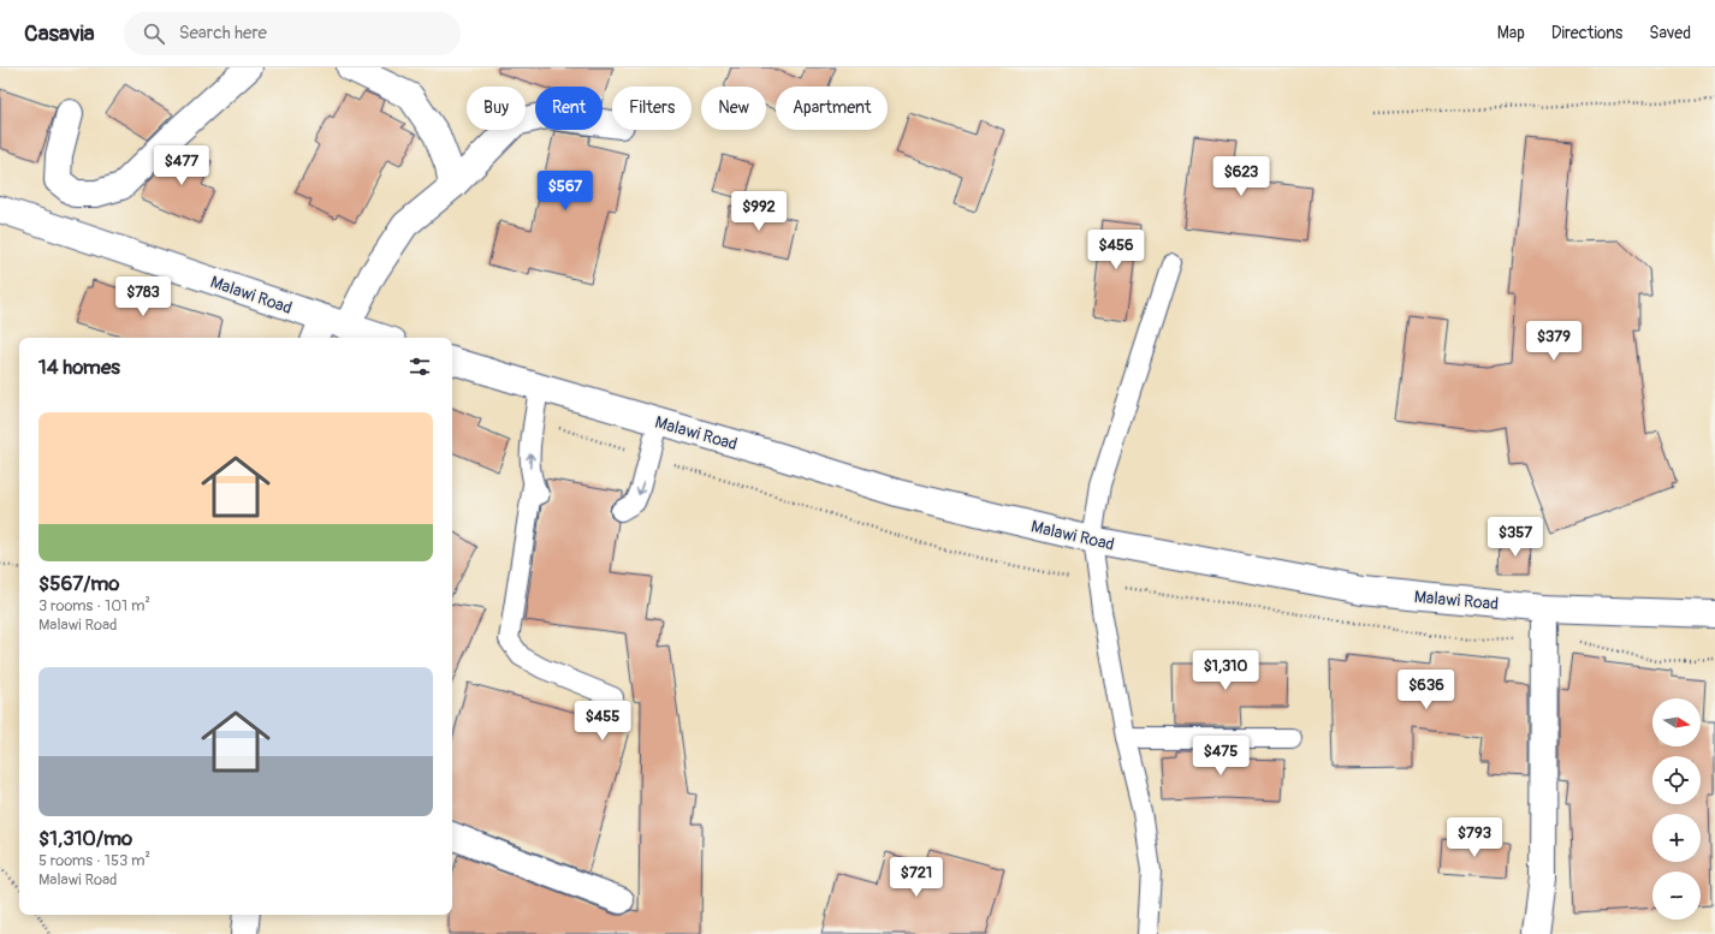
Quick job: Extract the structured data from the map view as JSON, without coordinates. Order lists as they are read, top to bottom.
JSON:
{
  "streets": {
    "main road": ["Malawi Road"]
  },
  "north": "right",
  "page": {
    "header": "Casavia",
    "search": "Search here",
    "nav": ["Map", "Directions", "Saved"],
    "chip": [
      "Buy",
      "Rent",
      "Filters",
      "New",
      "Apartment"
    ],
    "price": [
      "$477",
      "$623",
      "$567",
      "$992",
      "$456",
      "$783",
      "$379",
      "$357",
      "$1,310",
      "$636",
      "$455",
      "$475",
      "$793",
      "$721"
    ],
    "heading": "14 homes",
    "list": [
      {
        "name": "$567/mo",
        "note": "3 rooms · 101 m² · Malawi Road"
      },
      {
        "name": "$1,310/mo",
        "note": "5 rooms · 153 m² · Malawi Road"
      }
    ],
    "map_buttons": ["+", "−"]
  }
}
